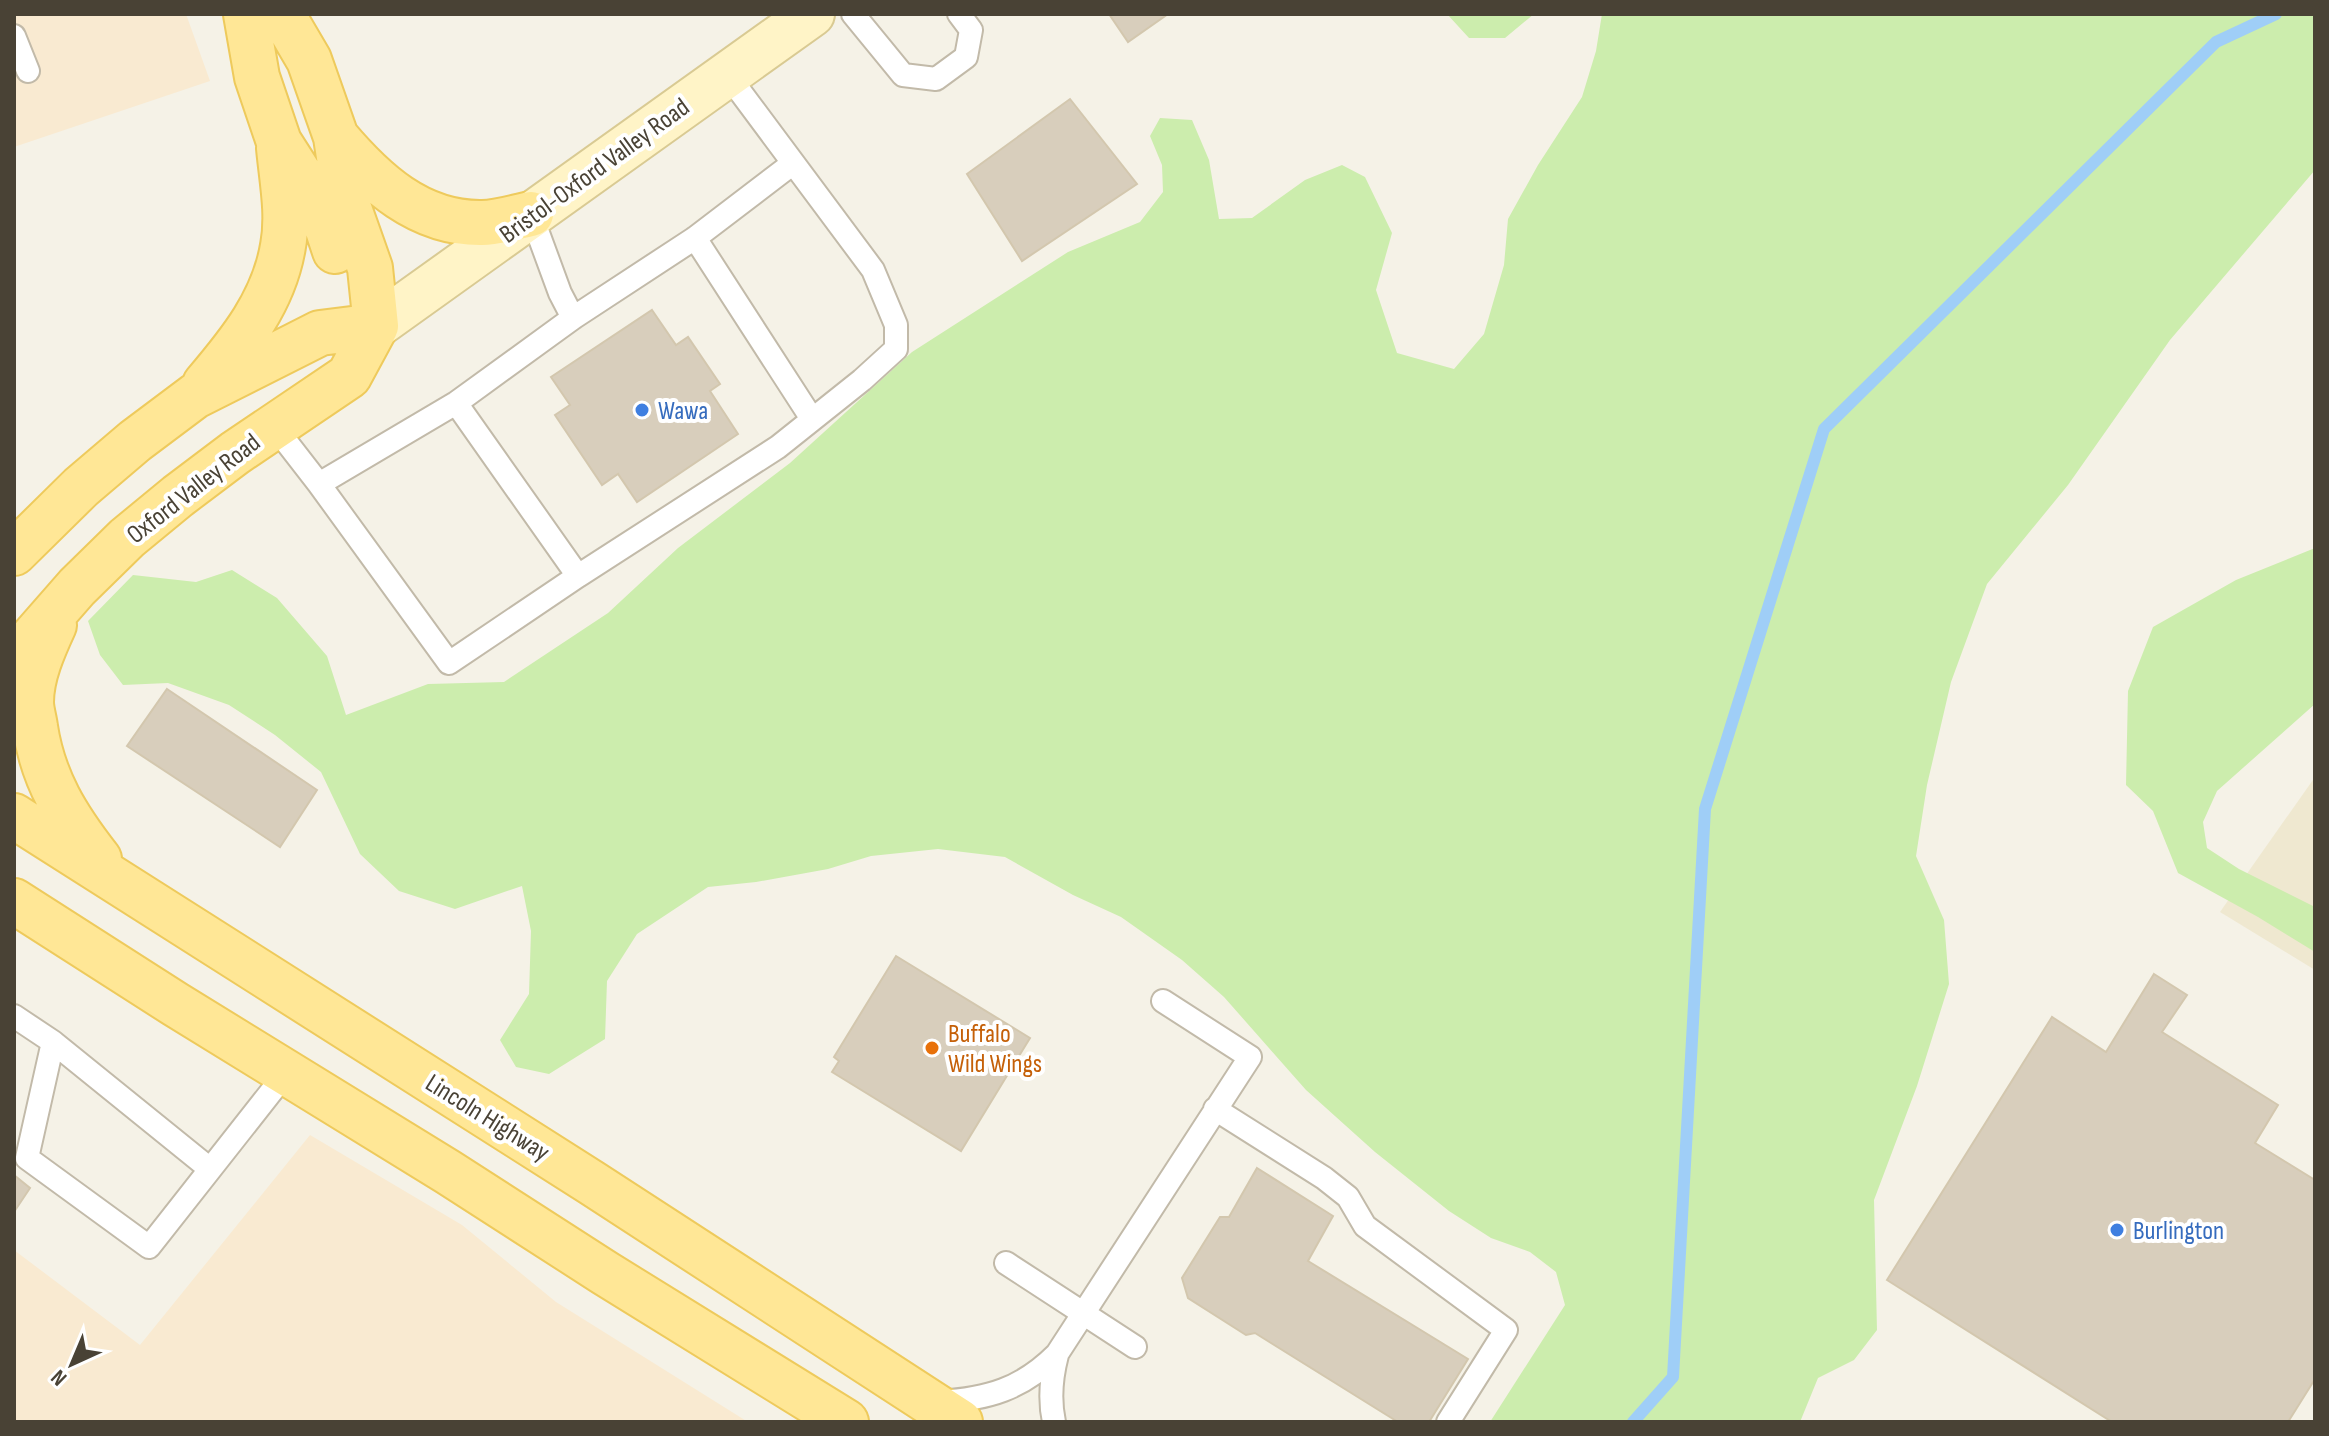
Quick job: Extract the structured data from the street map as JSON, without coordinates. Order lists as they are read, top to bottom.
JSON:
{
  "streets": {
    "main road": ["Bristol-Oxford Valley Road", "Oxford Valley Road", "Lincoln Highway"]
  },
  "crossings": [
    ["Bristol-Oxford Valley Road", "Oxford Valley Road"]
  ],
  "places": ["Wawa", "Buffalo Wild Wings", "Burlington"],
  "north": "bottom left"
}
